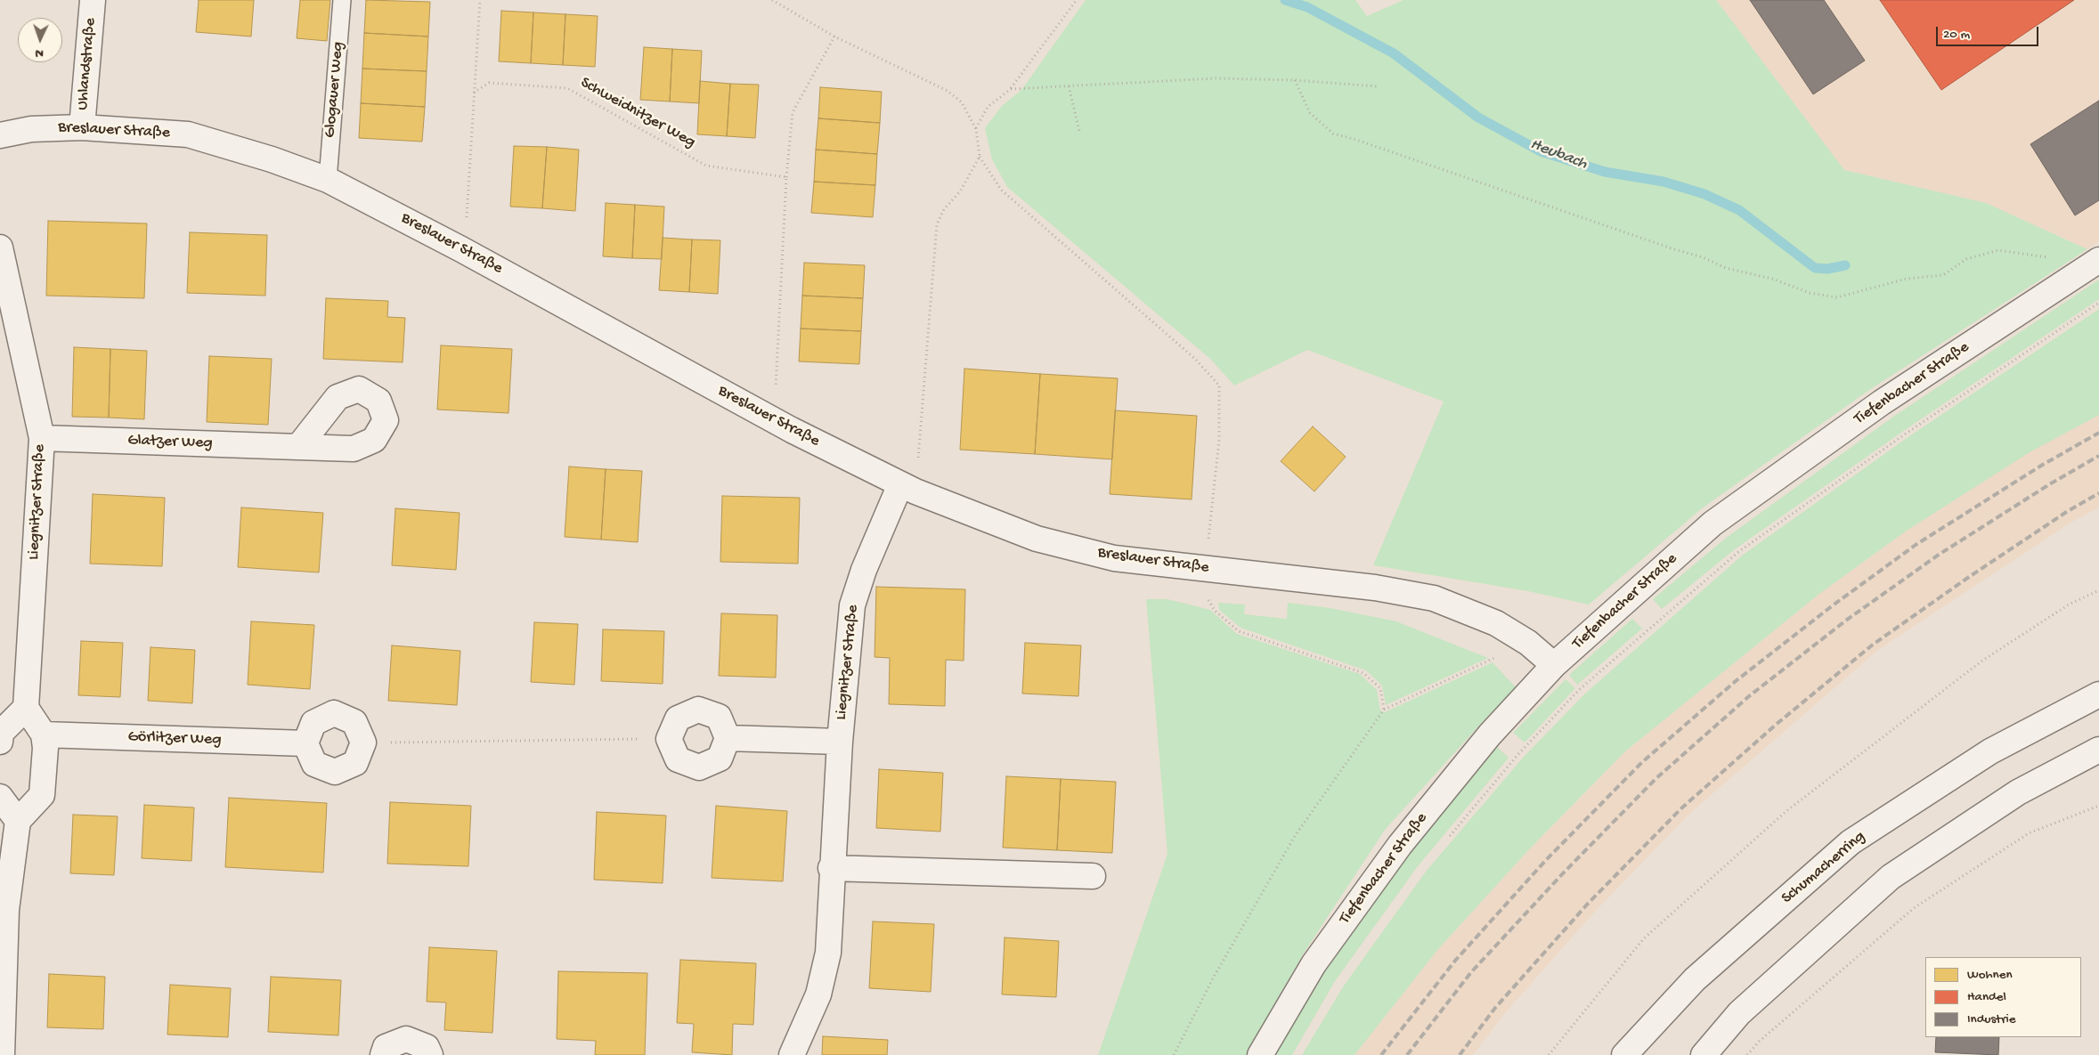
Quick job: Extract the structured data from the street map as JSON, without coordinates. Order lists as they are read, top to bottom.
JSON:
{
  "streets": {
    "street": [
      "Uhlandstraße",
      "Breslauer Straße",
      "Tiefenbacher Straße",
      "Glatzer Weg",
      "Liegnitzer Straße",
      "Görlitzer Weg",
      "Schumacherring"
    ],
    "lane": ["Glogauer Weg"],
    "path": ["Schweidnitzer Weg"]
  },
  "crossings": [
    ["Uhlandstraße", "Breslauer Straße"],
    ["Glogauer Weg", "Breslauer Straße"],
    ["Breslauer Straße", "Tiefenbacher Straße"],
    ["Breslauer Straße", "Liegnitzer Straße"],
    ["Glatzer Weg", "Liegnitzer Straße"]
  ],
  "water": ["Heubach"],
  "legend": ["Wohnen", "Handel", "Industrie"],
  "scale_bar": "20 m",
  "north": "bottom"
}
